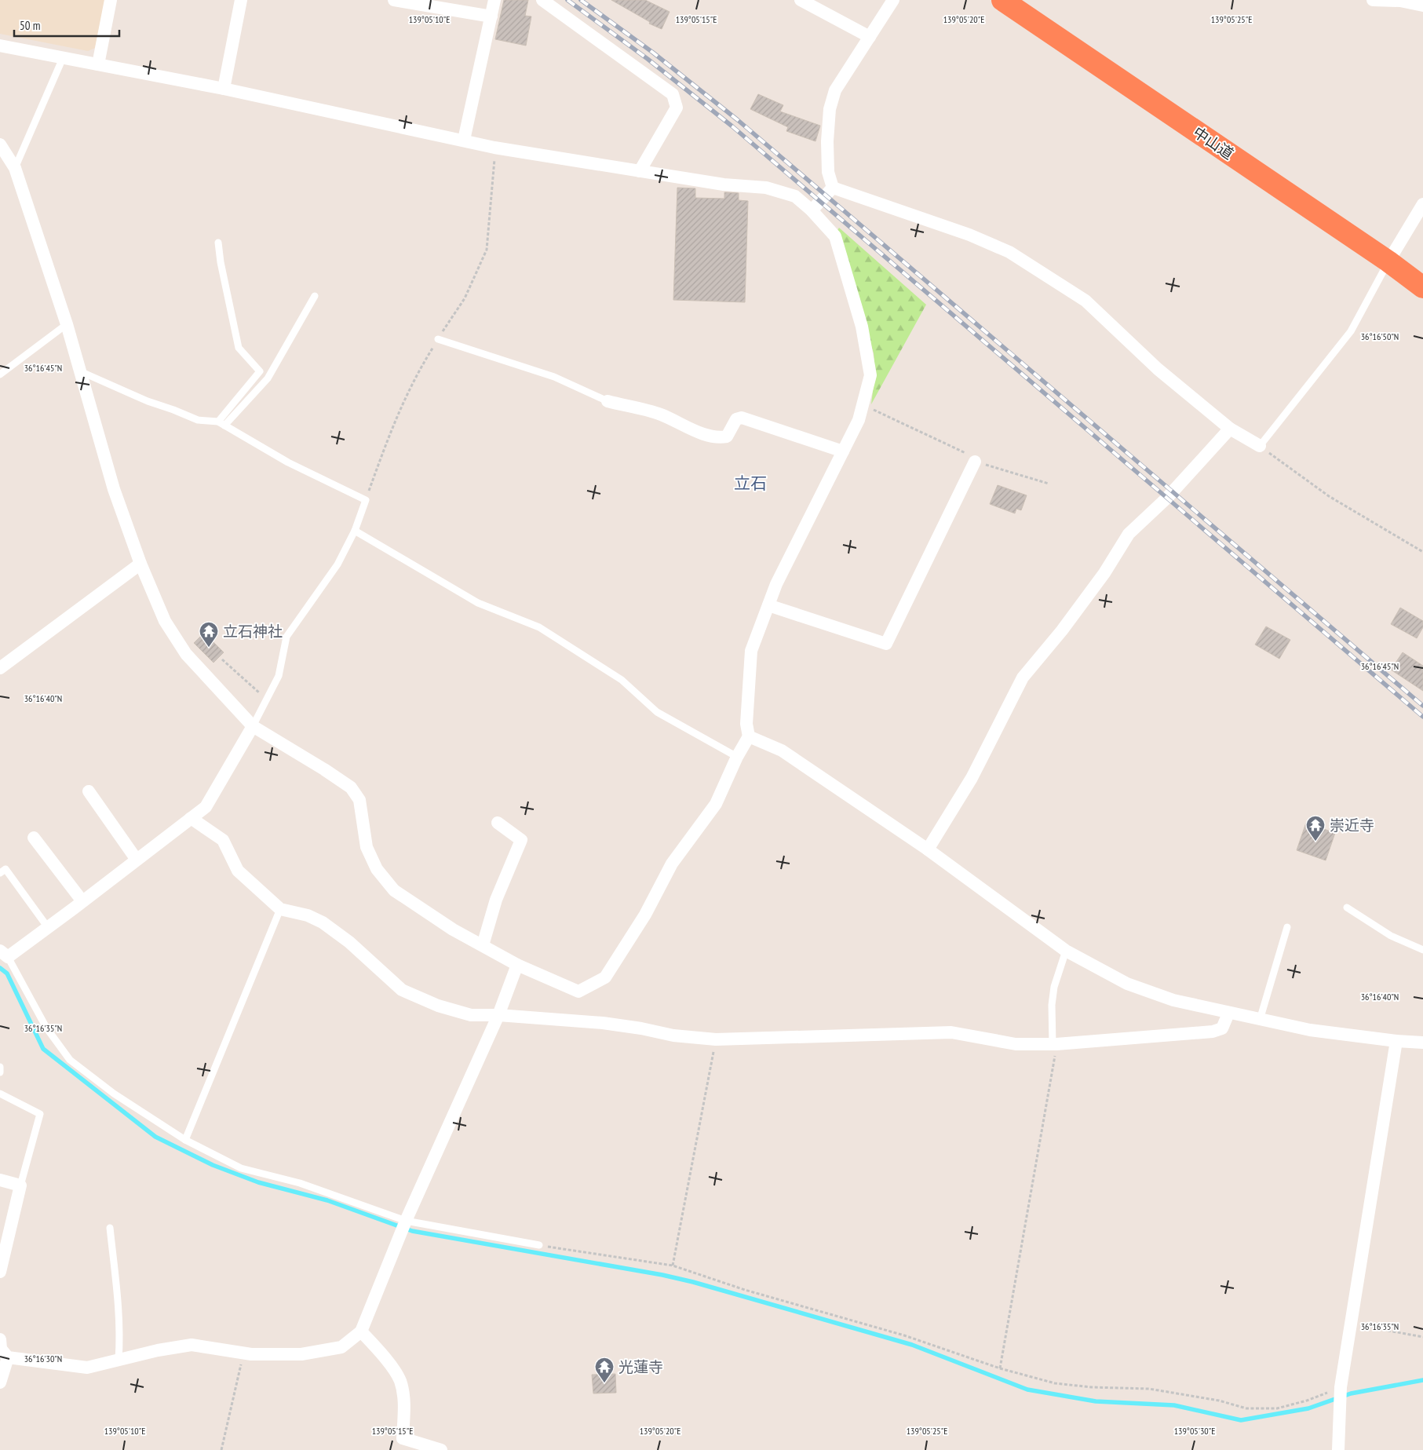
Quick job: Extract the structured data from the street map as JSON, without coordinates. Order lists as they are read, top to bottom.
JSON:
{
  "streets": {
    "highway": ["中山道"]
  },
  "districts": ["立石"],
  "places": {
    "temple": ["立石神社", "崇近寺", "光蓮寺"]
  },
  "scale_bar": "50 m",
  "coordinates": [
    "139°05'10\"E",
    "139°05'15\"E",
    "139°05'20\"E",
    "139°05'25\"E",
    "36°16'50\"N",
    "36°16'45\"N",
    "36°16'40\"N",
    "36°16'35\"N",
    "36°16'30\"N",
    "139°05'30\"E"
  ]
}
